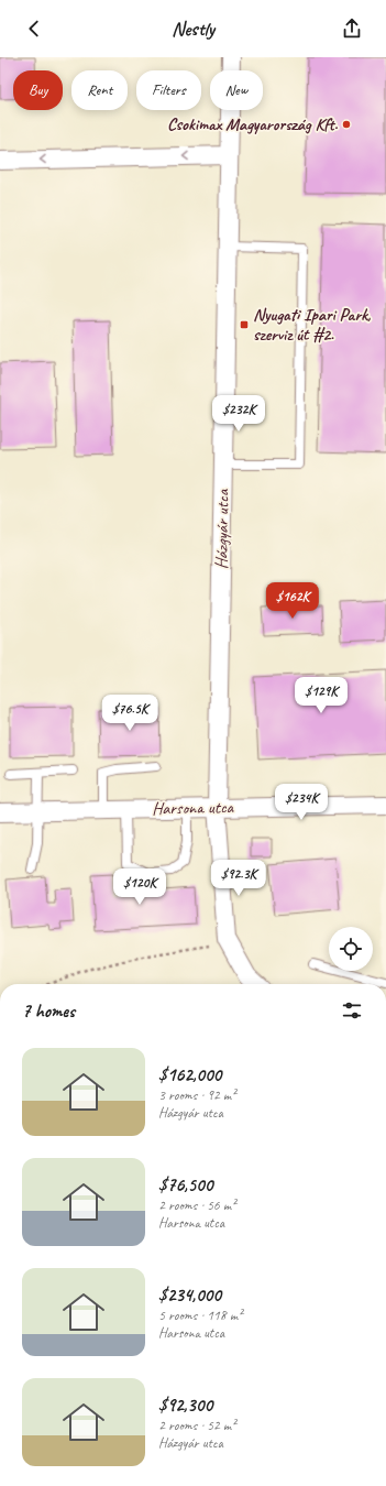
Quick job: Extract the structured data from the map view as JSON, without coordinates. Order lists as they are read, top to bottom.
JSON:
{
  "streets": {
    "street": ["Házgyár utca", "Harsona utca"]
  },
  "crossings": [
    ["Házgyár utca", "Harsona utca"]
  ],
  "places": {
    "other": ["Csokimax Magyarország Kft."],
    "transit": ["Nyugati Ipari Park, szerviz út #2."]
  },
  "page": {
    "header": "Nestly",
    "chip": [
      "Buy",
      "Rent",
      "Filters",
      "New"
    ],
    "price": [
      "$232K",
      "$162K",
      "$129K",
      "$76.5K",
      "$234K",
      "$92.3K",
      "$120K"
    ],
    "heading": "7 homes",
    "list": [
      {
        "name": "$162,000",
        "note": "3 rooms · 92 m² · Házgyár utca"
      },
      {
        "name": "$76,500",
        "note": "2 rooms · 56 m² · Harsona utca"
      },
      {
        "name": "$234,000",
        "note": "5 rooms · 118 m² · Harsona utca"
      },
      {
        "name": "$92,300",
        "note": "2 rooms · 52 m² · Házgyár utca"
      }
    ]
  }
}
